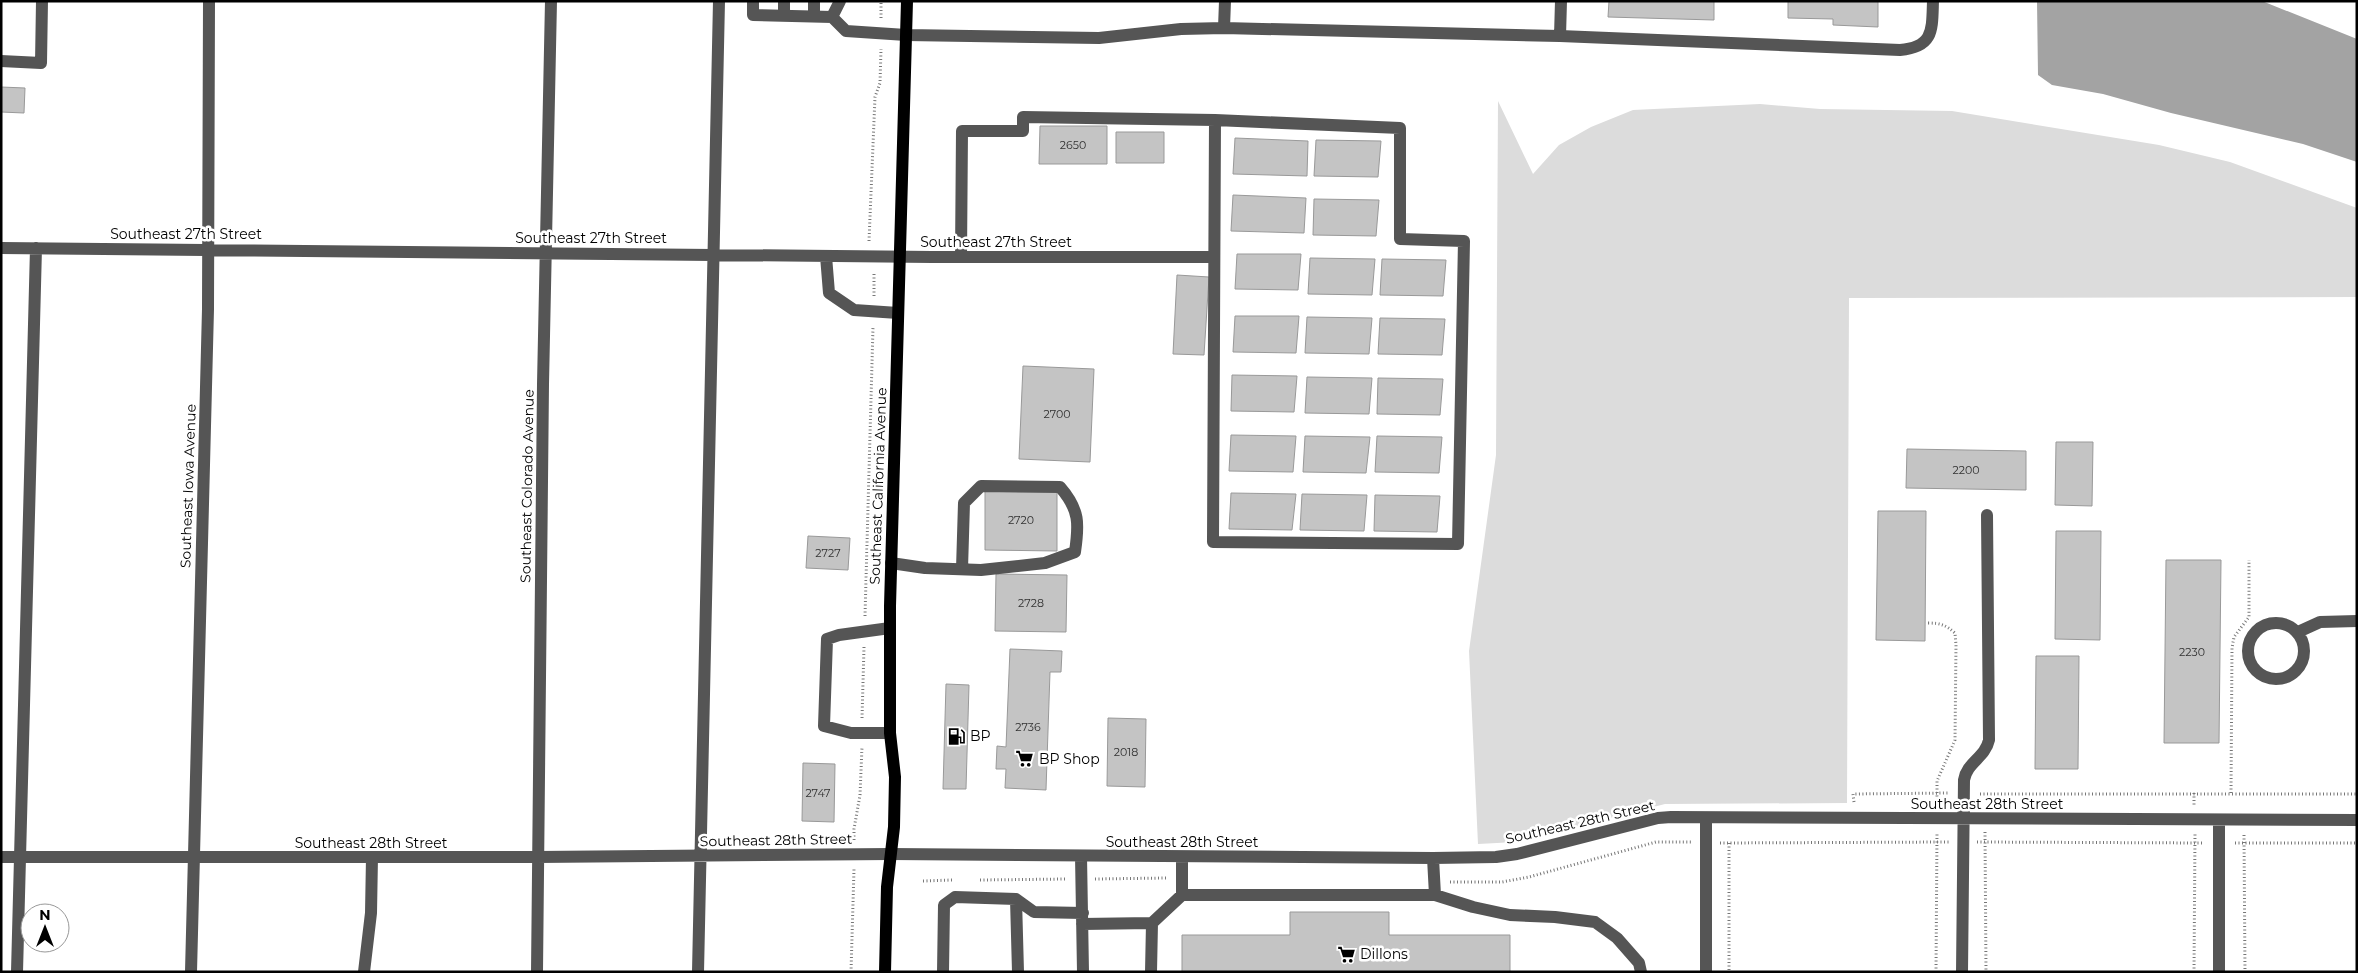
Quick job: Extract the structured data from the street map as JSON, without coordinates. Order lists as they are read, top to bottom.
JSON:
{
  "streets": {
    "main road": ["Southeast California Avenue"],
    "street": [
      "Southeast 27th Street",
      "Southeast Iowa Avenue",
      "Southeast Colorado Avenue",
      "Southeast 28th Street"
    ]
  },
  "crossings": [
    ["Southeast 27th Street", "Southeast Iowa Avenue"],
    ["Southeast 27th Street", "Southeast Colorado Avenue"],
    ["Southeast 27th Street", "Southeast California Avenue"],
    ["Southeast Iowa Avenue", "Southeast 28th Street"],
    ["Southeast Colorado Avenue", "Southeast 28th Street"],
    ["Southeast California Avenue", "Southeast 28th Street"]
  ],
  "places": {
    "fuel station": ["BP"],
    "supermarket": ["BP Shop", "Dillons"]
  },
  "house_numbers": [
    "2650",
    "2700",
    "2200",
    "2720",
    "2727",
    "2728",
    "2230",
    "2736",
    "2018",
    "2747"
  ],
  "north": "top"
}
